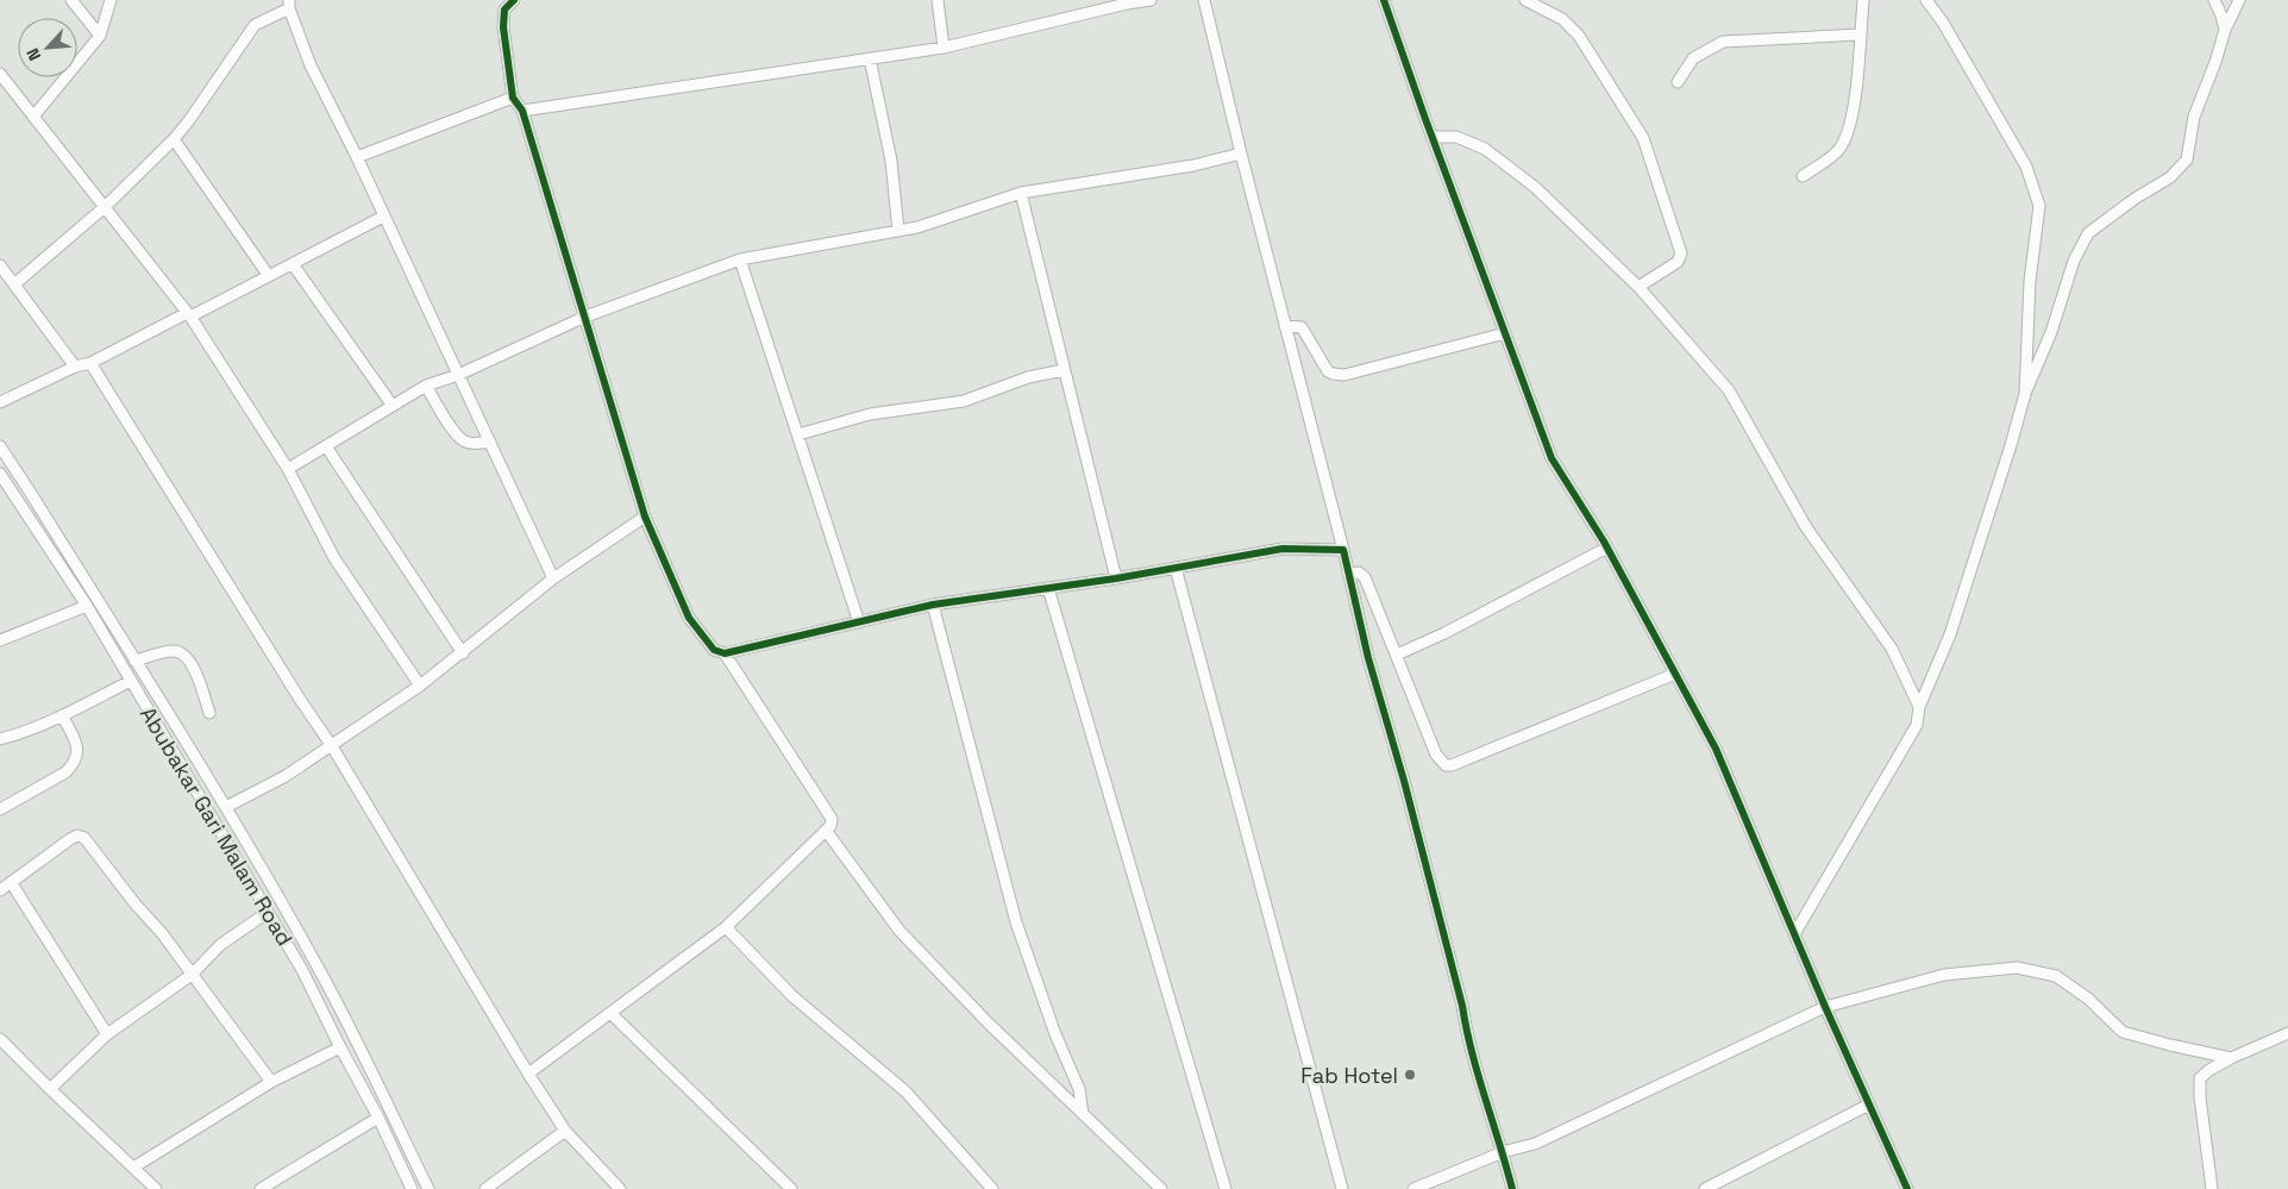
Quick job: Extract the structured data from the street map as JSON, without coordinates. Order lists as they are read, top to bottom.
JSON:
{
  "streets": {
    "street": ["Abubakar Gari Malam Road"]
  },
  "places": ["Fab Hotel"],
  "north": "bottom left"
}
